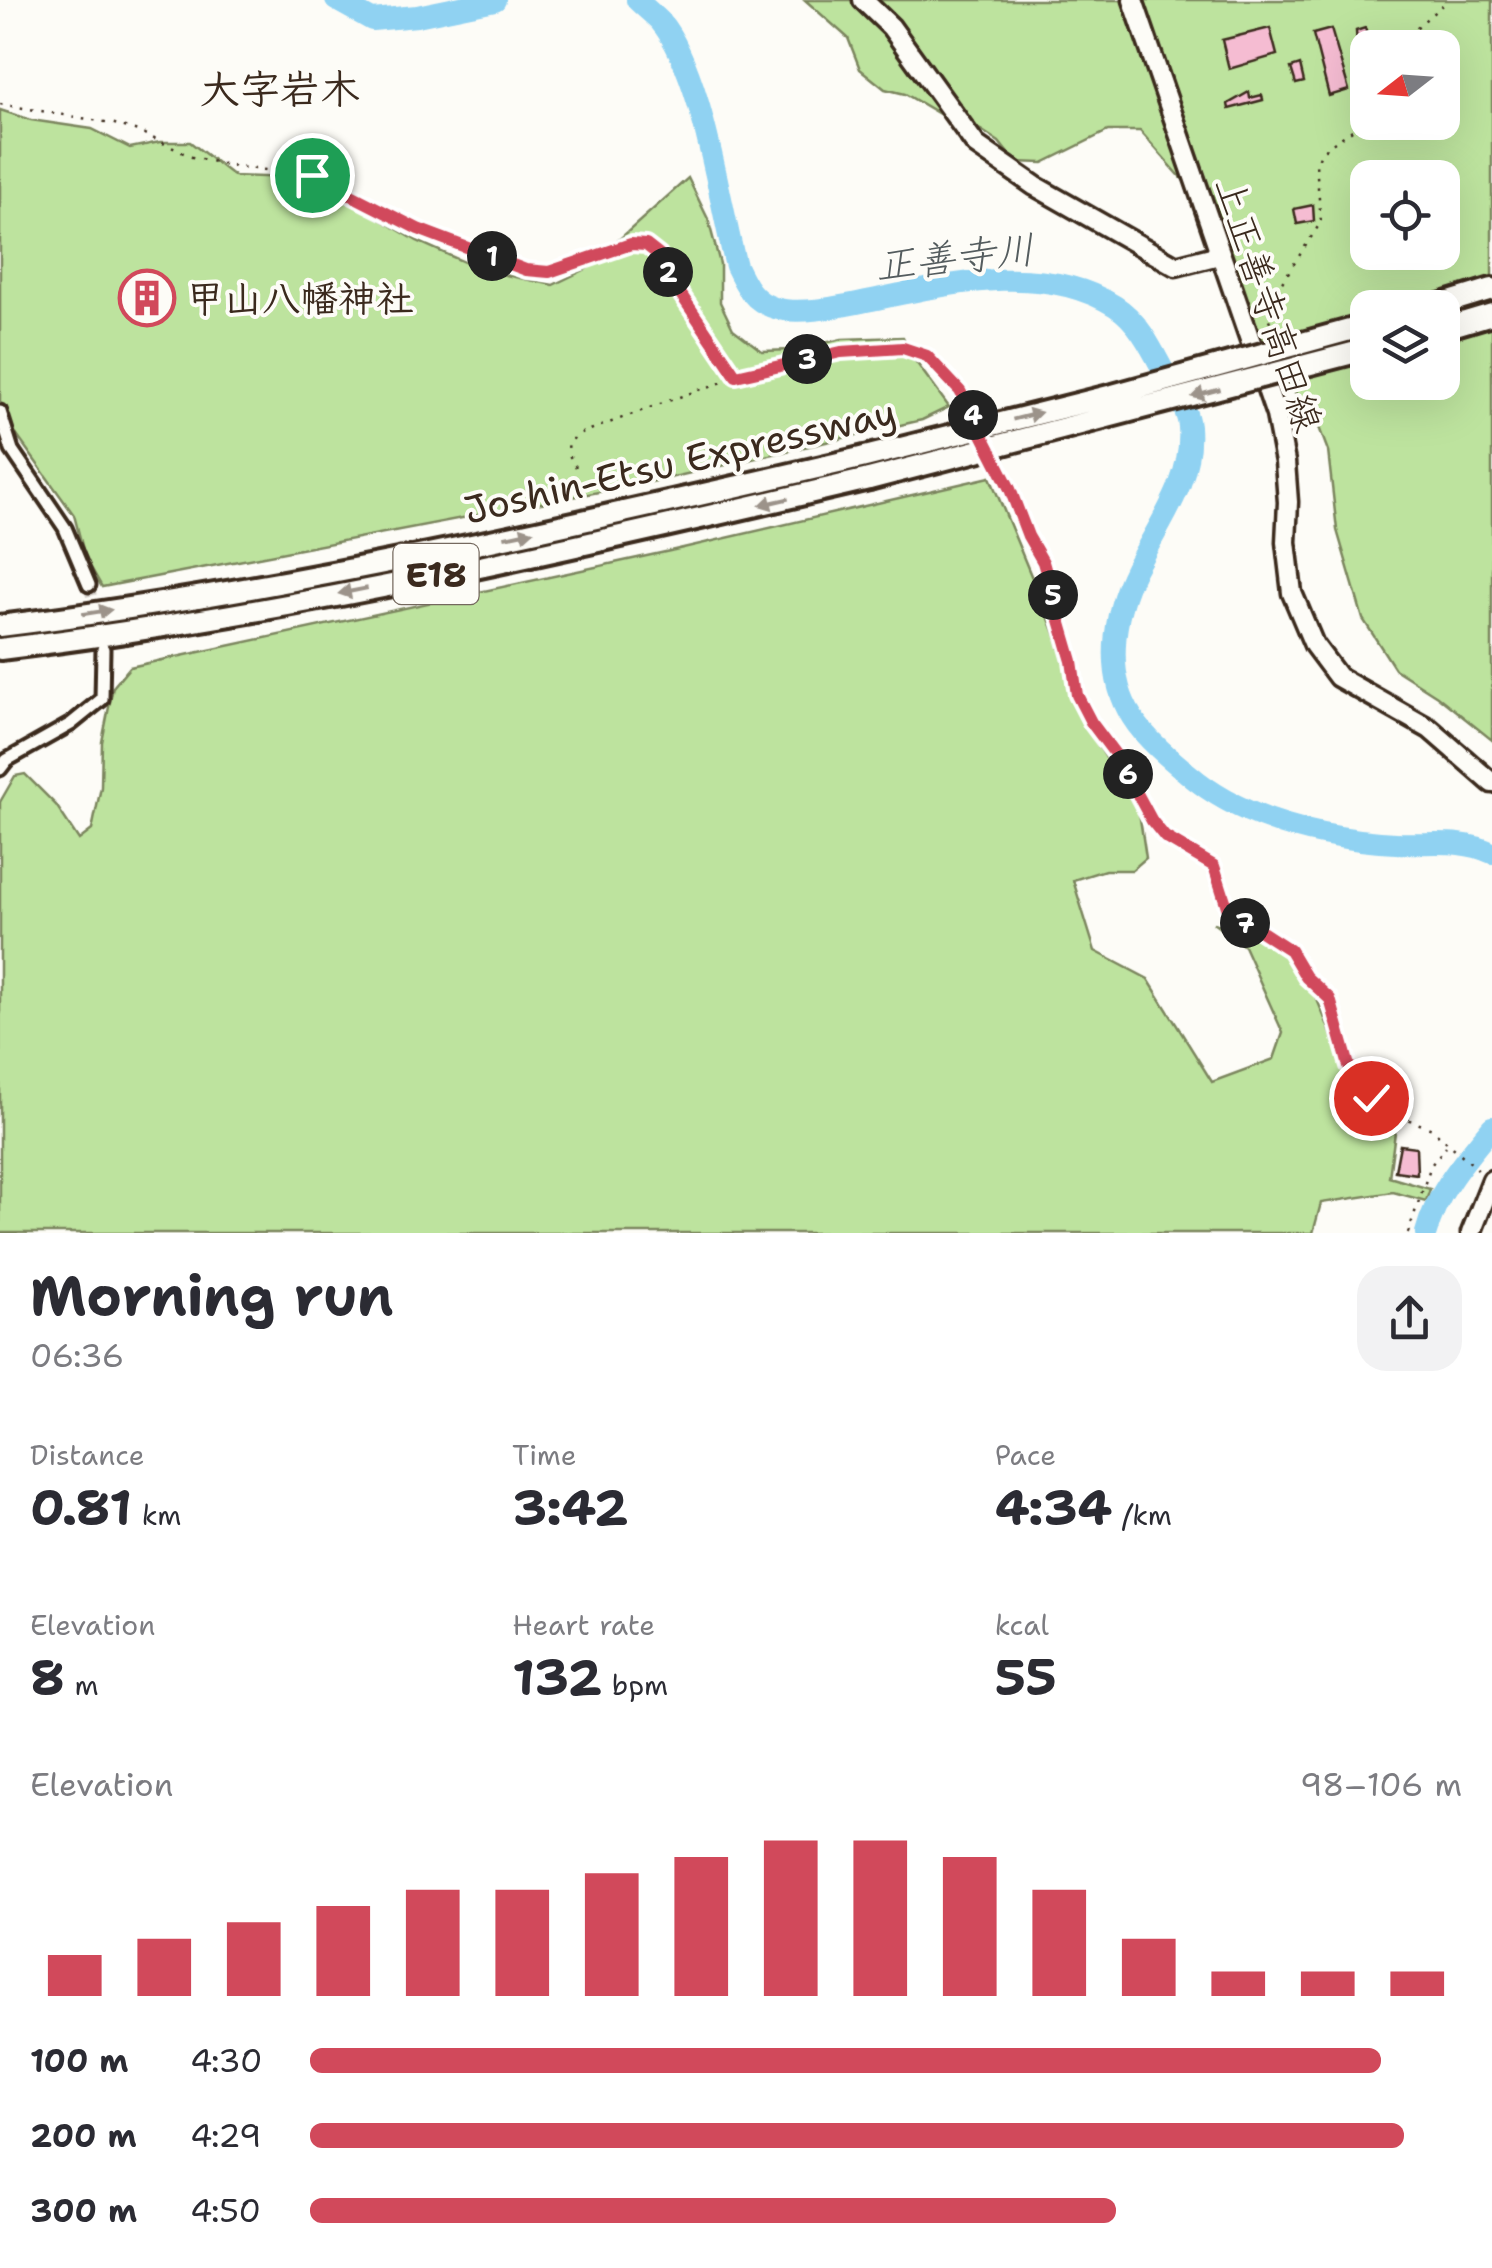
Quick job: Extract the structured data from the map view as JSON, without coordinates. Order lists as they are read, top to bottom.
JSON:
{
  "streets": {
    "highway": ["Joshin-Etsu Expressway", "E18"],
    "main road": ["上正善寺高田線"]
  },
  "districts": ["大字岩木"],
  "water": ["正善寺川"],
  "places": {
    "building": ["甲山八幡神社"]
  },
  "north": "left",
  "page": {
    "pins": [
      "1",
      "2",
      "3",
      "4",
      "5",
      "6",
      "7"
    ],
    "heading": ["Morning run", "06:36"],
    "stats": [
      ["Distance", "0.81 km"],
      ["Time", "3:42"],
      ["Pace", "4:34 /km"],
      ["Elevation", "8 m"],
      ["Heart rate", "132 bpm"],
      ["kcal", "55"]
    ],
    "chart": ["Elevation", "98–106 m"],
    "list": [
      {
        "name": "100 m",
        "note": "4:30"
      },
      {
        "name": "200 m",
        "note": "4:29"
      },
      {
        "name": "300 m",
        "note": "4:50"
      }
    ]
  }
}
